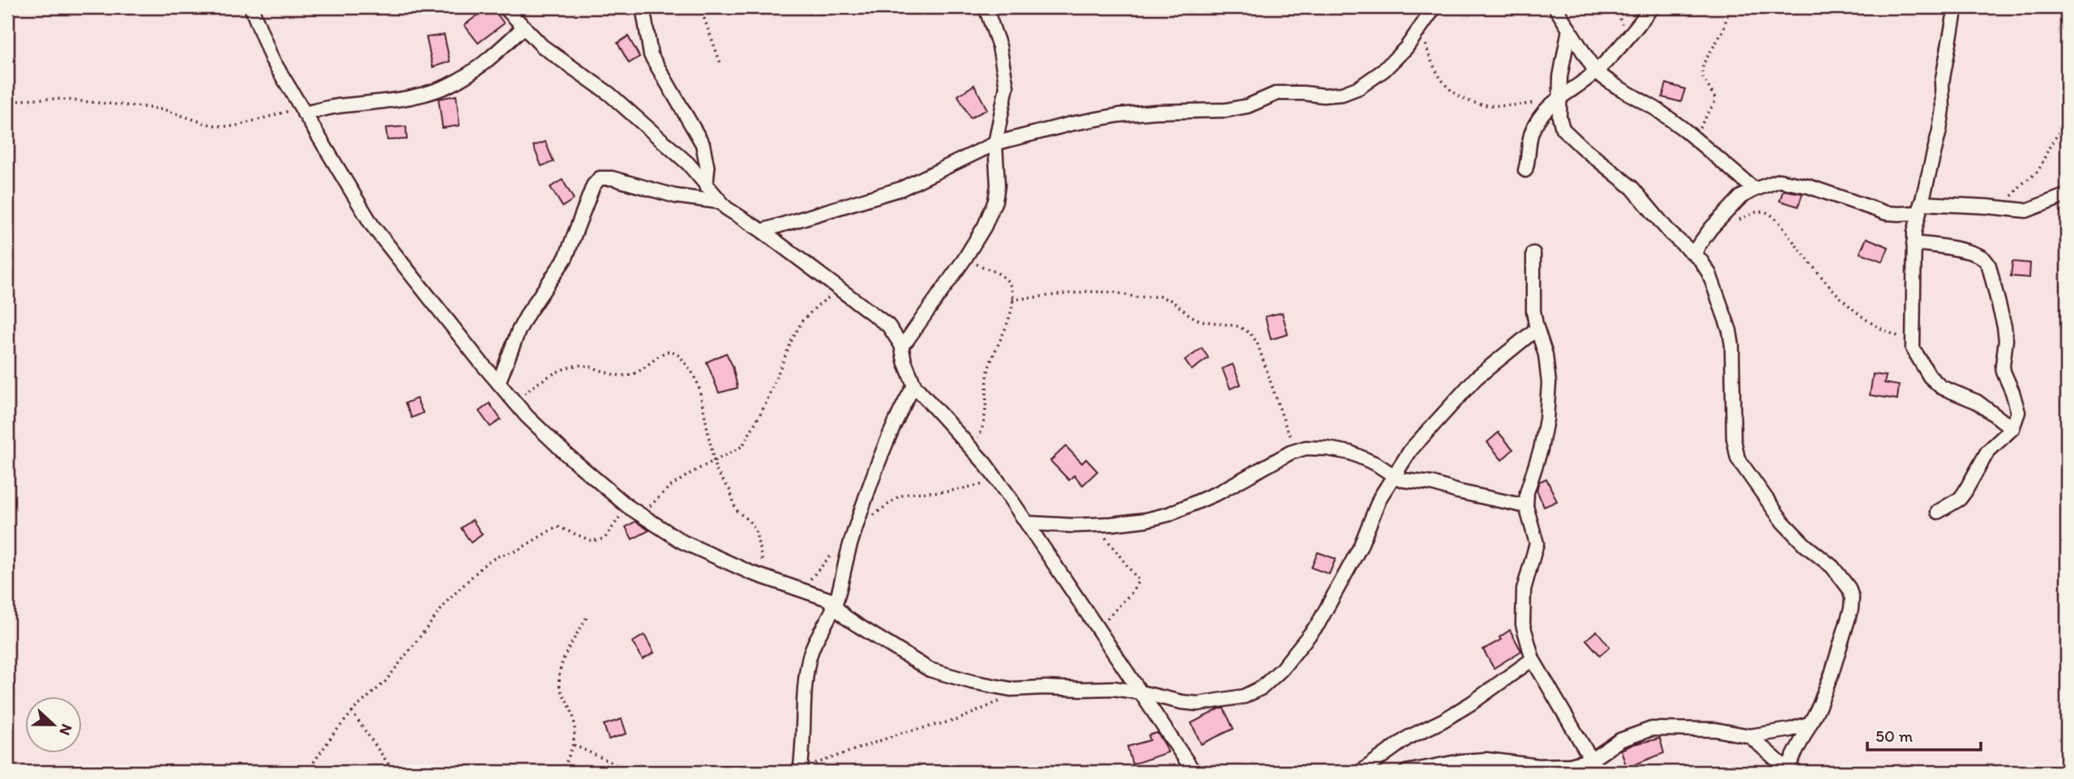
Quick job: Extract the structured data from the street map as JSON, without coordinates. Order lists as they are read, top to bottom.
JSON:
{
  "scale_bar": "50 m",
  "north": "right"
}
